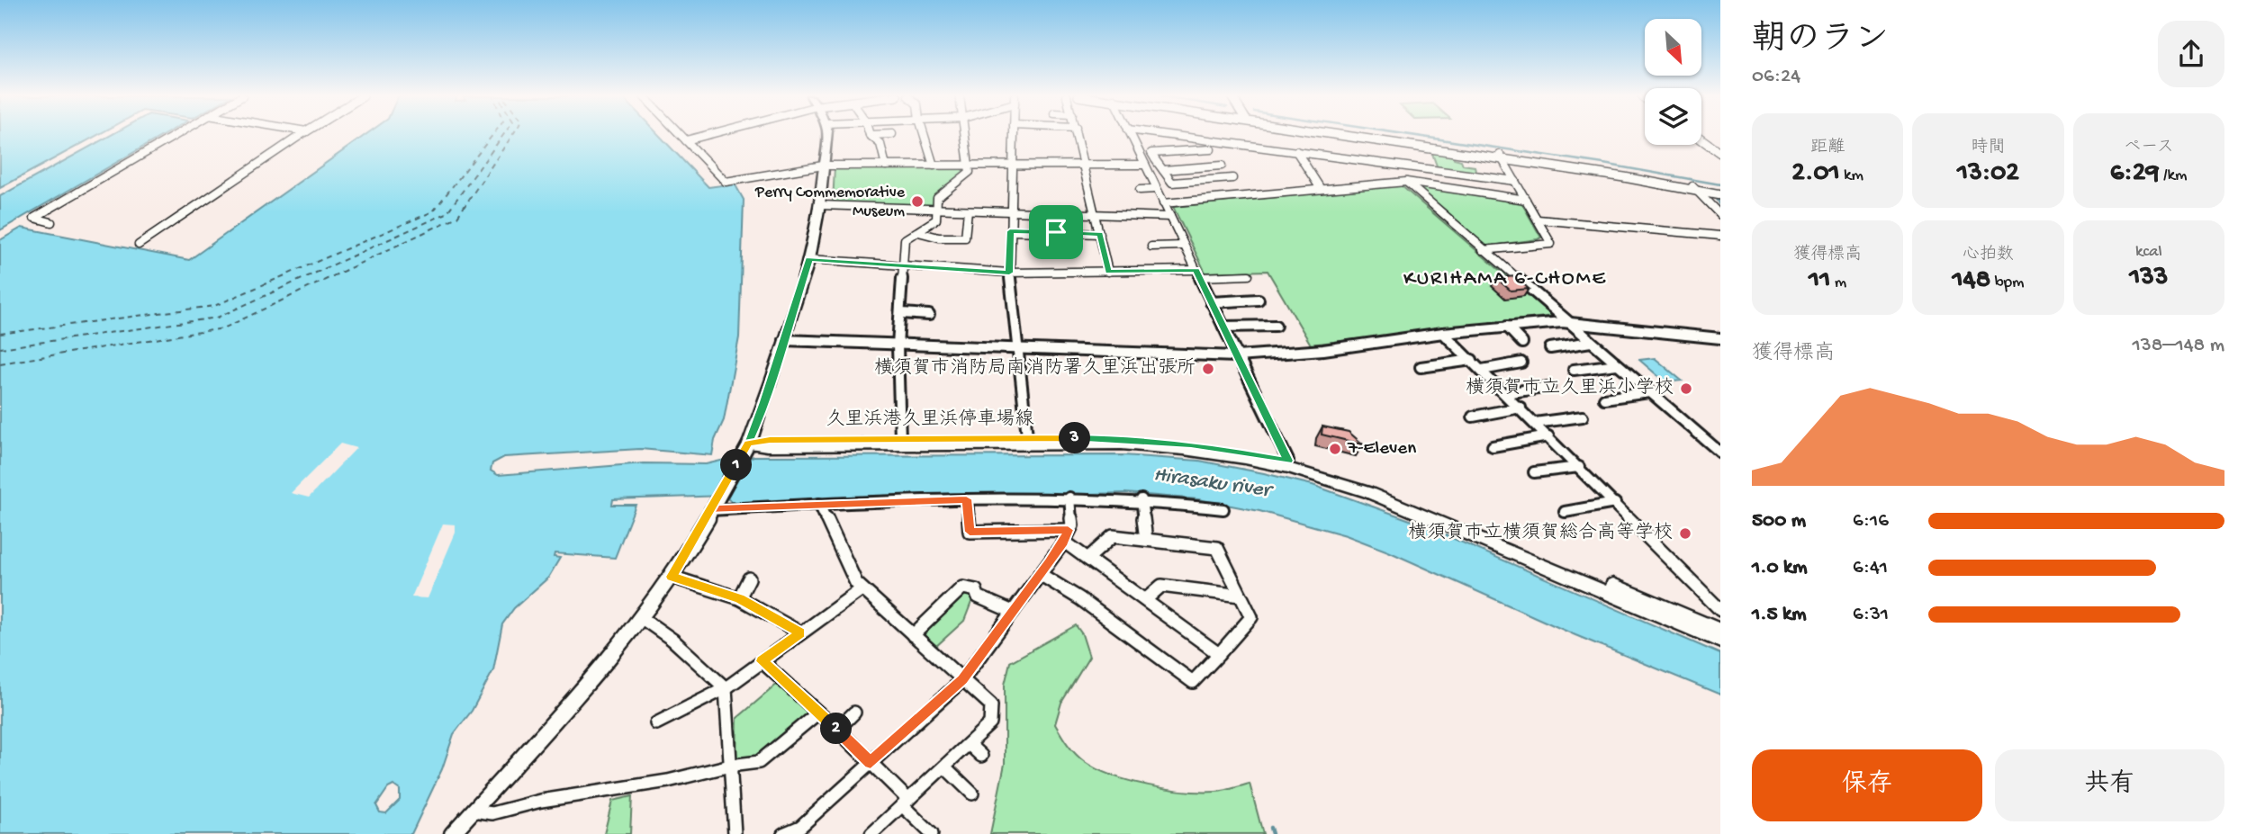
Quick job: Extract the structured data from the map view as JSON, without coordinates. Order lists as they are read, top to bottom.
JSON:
{
  "streets": {
    "main road": ["久里浜港久里浜停車場線"]
  },
  "districts": ["KURIHAMA 6-CHOME"],
  "water": ["Hirasaku river"],
  "places": [
    "Perry Commemorative Museum",
    "横須賀市消防局南消防署久里浜出張所",
    "横須賀市立久里浜小学校",
    "7-Eleven",
    "横須賀市立横須賀総合高等学校"
  ],
  "north": "bottom right",
  "page": {
    "heading": ["朝のラン", "06:24"],
    "stats": [
      ["距離", "2.01 km"],
      ["時間", "13:02"],
      ["ペース", "6:29 /km"],
      ["獲得標高", "11 m"],
      ["心拍数", "148 bpm"],
      ["kcal", "133"]
    ],
    "chart": ["獲得標高", "138–148 m"],
    "pins": ["3", "1", "2"],
    "list": [
      {
        "name": "500 m",
        "note": "6:16"
      },
      {
        "name": "1.0 km",
        "note": "6:41"
      },
      {
        "name": "1.5 km",
        "note": "6:31"
      }
    ],
    "buttons": ["保存", "共有"]
  }
}
